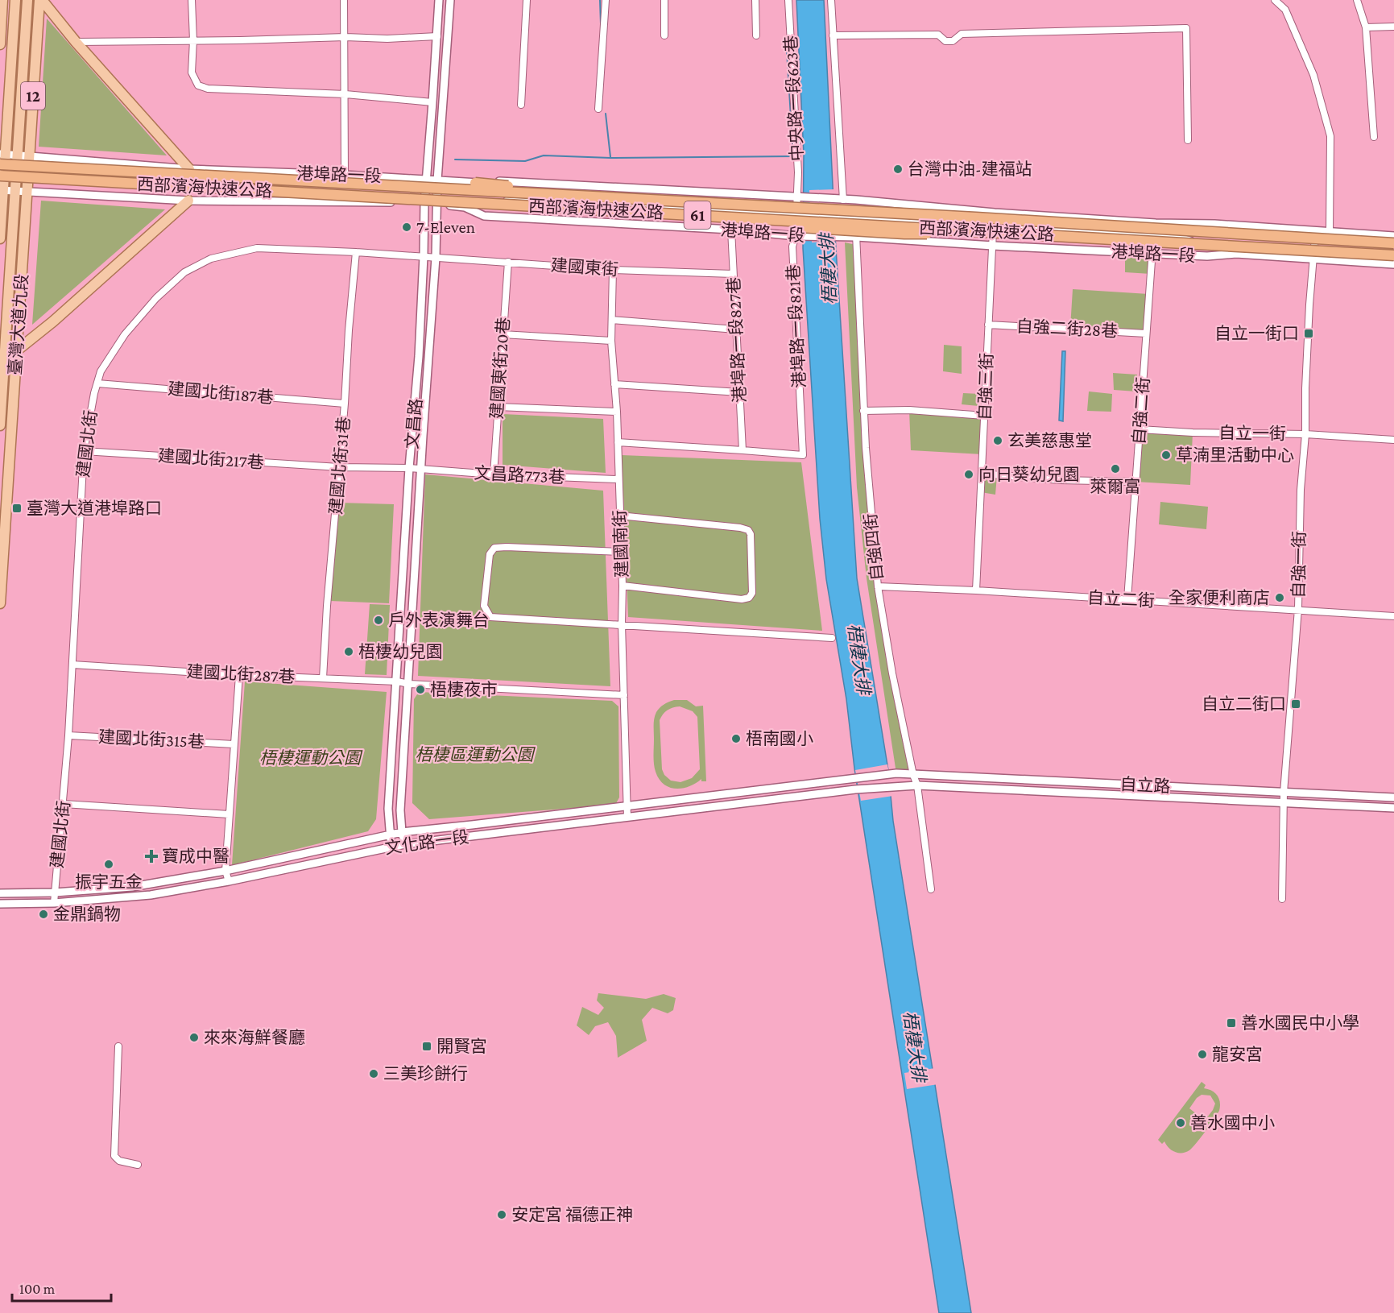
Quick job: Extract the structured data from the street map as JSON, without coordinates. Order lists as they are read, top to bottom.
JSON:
{
  "streets": {
    "highway": ["西部濱海快速公路", "61"],
    "main road": ["12", "臺灣大道九段"],
    "street": [
      "中央路一段623巷",
      "港埠路一段",
      "建國東街",
      "港埠路一段821巷",
      "自強二街28巷",
      "港埠路一段827巷",
      "建國東街20巷",
      "自強三街",
      "建國北街187巷",
      "自強二街",
      "文昌路",
      "自立一街",
      "建國北街",
      "建國北街217巷",
      "建國北街31巷",
      "文昌路773巷",
      "建國南街",
      "自強四街",
      "自強一街",
      "自立二街",
      "建國北街287巷",
      "建國北街315巷",
      "自立路",
      "文化路一段"
    ]
  },
  "crossings": [
    ["12", "港埠路一段"],
    ["12", "臺灣大道九段"],
    ["中央路一段623巷", "港埠路一段"],
    ["中央路一段623巷", "港埠路一段821巷"],
    ["港埠路一段", "臺灣大道九段"],
    ["港埠路一段", "港埠路一段821巷"],
    ["港埠路一段", "港埠路一段827巷"],
    ["港埠路一段", "自強三街"],
    ["港埠路一段", "自強二街"],
    ["港埠路一段", "文昌路"],
    ["港埠路一段", "自強四街"],
    ["港埠路一段", "自強一街"],
    ["建國東街", "港埠路一段827巷"],
    ["建國東街", "建國東街20巷"],
    ["建國東街", "文昌路"],
    ["建國東街", "建國北街"],
    ["建國東街", "建國南街"],
    ["港埠路一段821巷", "港埠路一段827巷"],
    ["自強二街28巷", "自強三街"],
    ["自強二街28巷", "自強二街"],
    ["建國東街20巷", "文昌路773巷"],
    ["自強三街", "自立二街"],
    ["建國北街187巷", "建國北街"],
    ["建國北街187巷", "建國北街31巷"],
    ["自強二街", "自立一街"],
    ["自強二街", "自立二街"],
    ["文昌路", "建國北街"],
    ["文昌路", "建國北街217巷"],
    ["文昌路", "文昌路773巷"],
    ["文昌路", "建國北街287巷"],
    ["文昌路", "文化路一段"],
    ["自立一街", "自強一街"],
    ["建國北街", "建國北街217巷"],
    ["建國北街", "建國北街31巷"],
    ["建國北街", "建國北街287巷"],
    ["建國北街", "建國北街315巷"],
    ["建國北街", "文化路一段"],
    ["建國北街217巷", "建國北街31巷"],
    ["建國北街217巷", "文昌路773巷"],
    ["建國北街31巷", "建國北街287巷"],
    ["文昌路773巷", "建國南街"],
    ["建國南街", "建國北街287巷"],
    ["建國南街", "文化路一段"],
    ["自強四街", "自立二街"],
    ["自強四街", "自立路"],
    ["自強一街", "自立二街"],
    ["自強一街", "自立路"],
    ["自立路", "文化路一段"]
  ],
  "water": ["梧棲大排"],
  "parks": ["梧棲區運動公園", "梧棲運動公園"],
  "places": {
    "other": [
      "台灣中油-建福站",
      "7-Eleven",
      "玄美慈惠堂",
      "草湳里活動中心",
      "萊爾富",
      "向日葵幼兒園",
      "全家便利商店",
      "戶外表演舞台",
      "梧棲幼兒園",
      "梧棲夜市",
      "梧南國小",
      "振宇五金",
      "金鼎鍋物",
      "來來海鮮餐廳",
      "龍安宮",
      "三美珍餅行",
      "善水國中小",
      "安定宮 福德正神"
    ],
    "transit": [
      "自立一街口",
      "臺灣大道港埠路口",
      "自立二街口",
      "善水國民中小學",
      "開賢宮"
    ],
    "health": ["寶成中醫"]
  },
  "scale_bar": "100 m"
}
